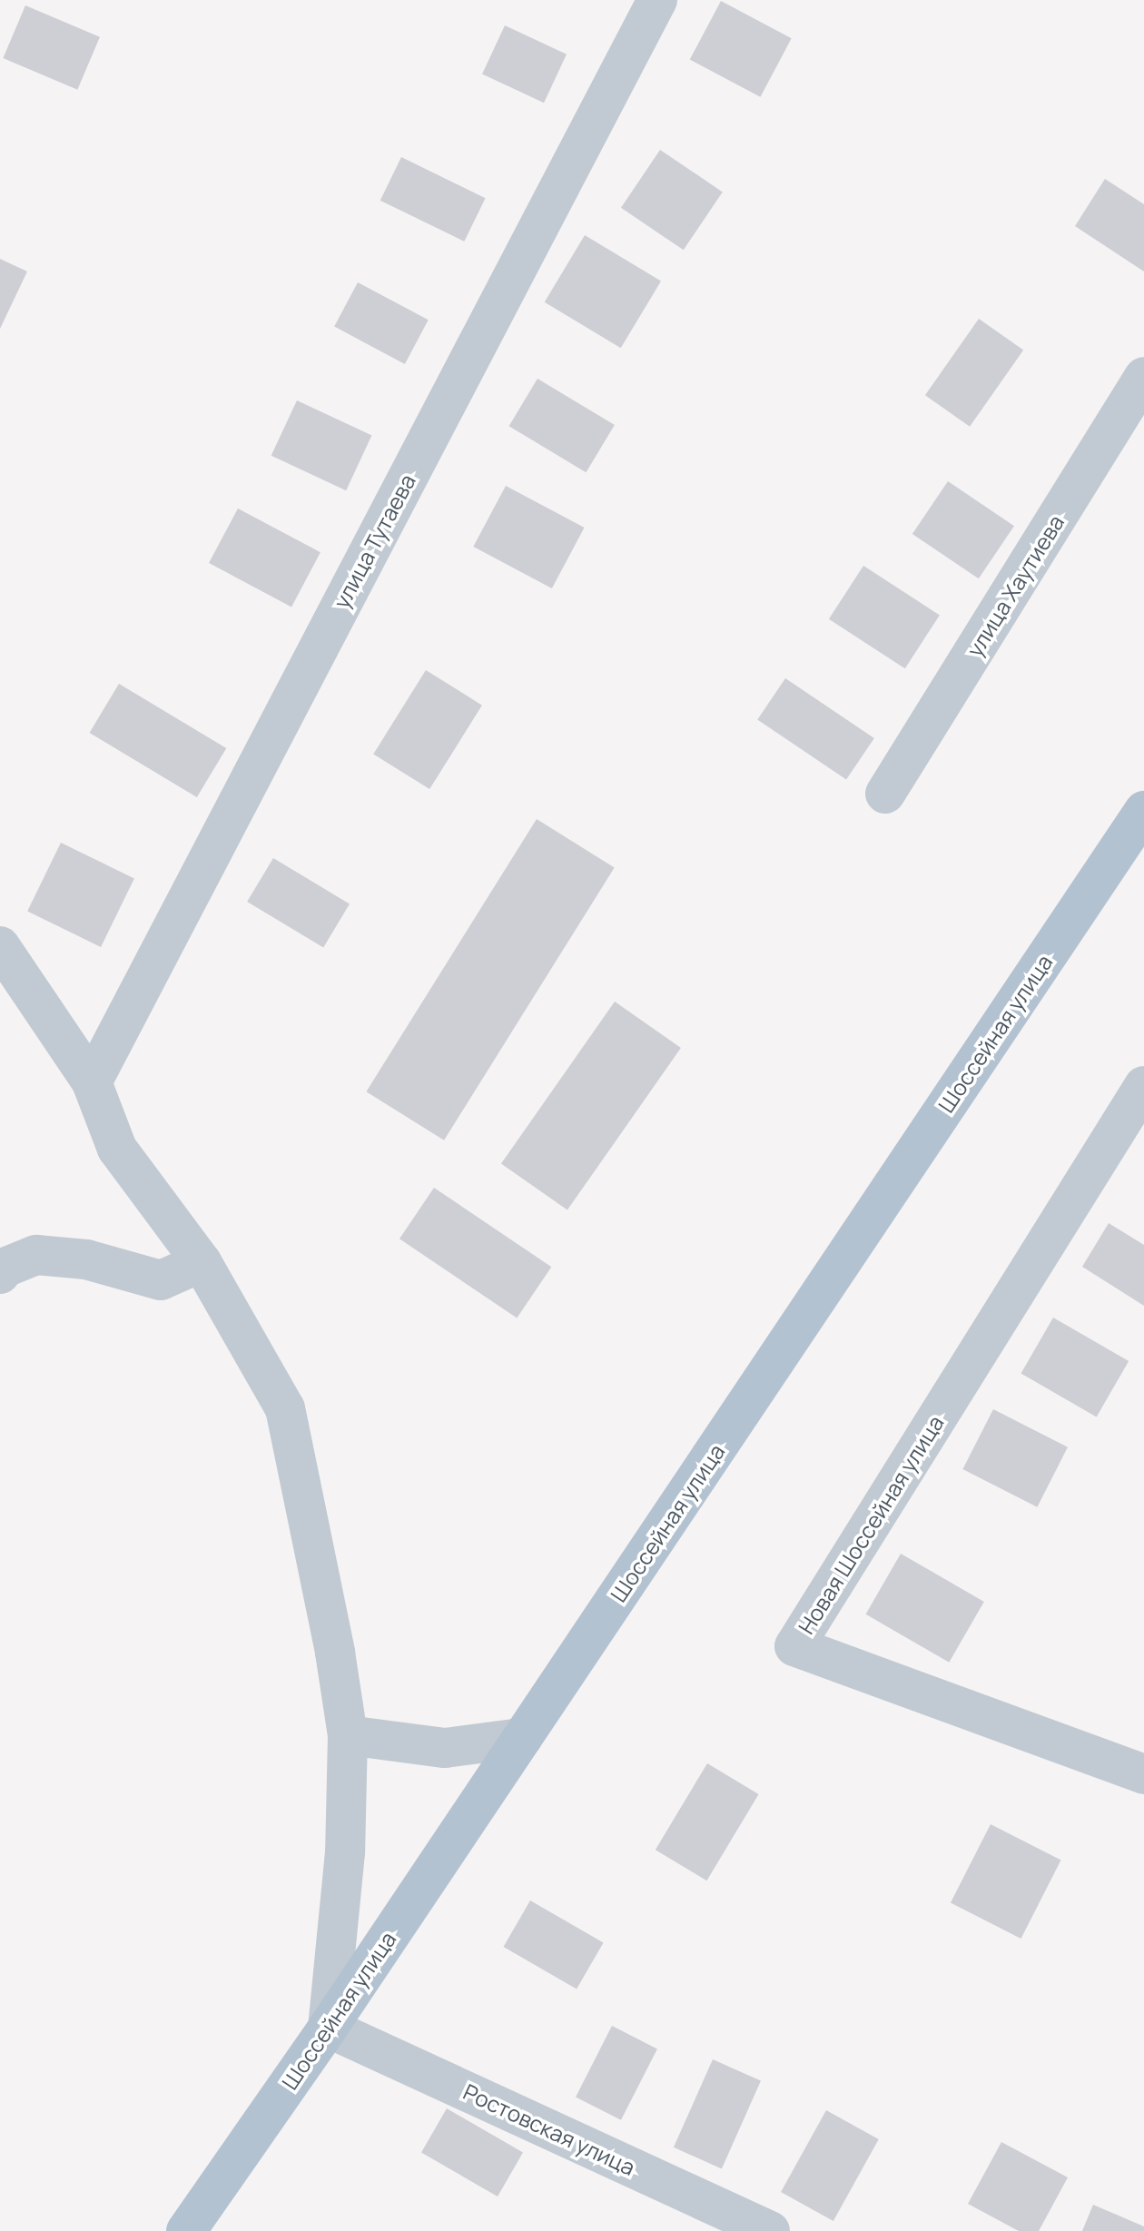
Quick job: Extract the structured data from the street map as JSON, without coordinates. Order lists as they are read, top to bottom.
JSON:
{
  "streets": {
    "main road": ["Шоссейная улица"],
    "street": [
      "улица Тутаева",
      "улица Хаутиева",
      "Новая Шоссейная улица",
      "Ростовская улица"
    ]
  },
  "crossings": [
    ["Шоссейная улица", "Ростовская улица"]
  ]
}
